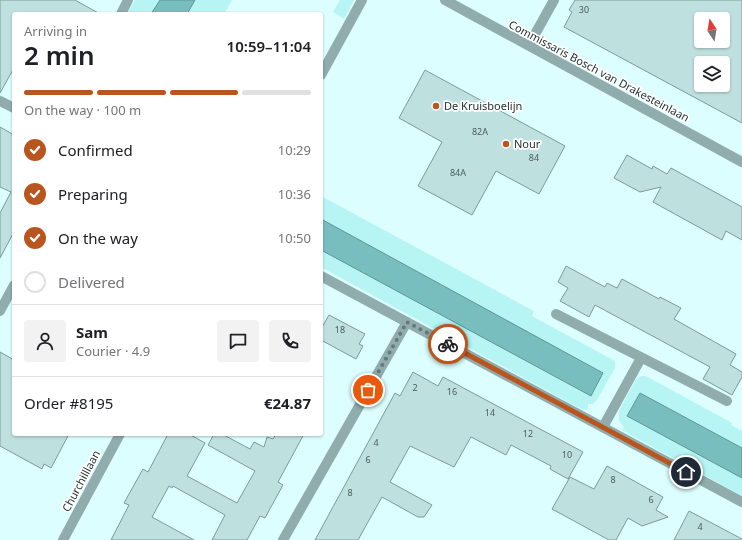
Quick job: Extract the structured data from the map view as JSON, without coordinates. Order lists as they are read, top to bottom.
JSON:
{
  "streets": {
    "street": ["Commissaris Bosch van Drakesteinlaan", "Churchilllaan"]
  },
  "places": ["De Kruisboelijn", "Nour"],
  "house_numbers": [
    "30",
    "82A",
    "84",
    "84A",
    "18",
    "2",
    "16",
    "14",
    "12",
    "4",
    "10",
    "6",
    "8",
    "8",
    "6",
    "4"
  ],
  "north": "top",
  "page": {
    "heading": ["2 min", "Arriving in", "10:59–11:04"],
    "panel": [
      "Sam",
      "Courier · 4.9",
      "Order #8195",
      "€24.87"
    ],
    "bar": "On the way · 100 m",
    "list": [
      ["Confirmed", "10:29"],
      ["Preparing", "10:36"],
      ["On the way", "10:50"],
      "Delivered"
    ]
  }
}
